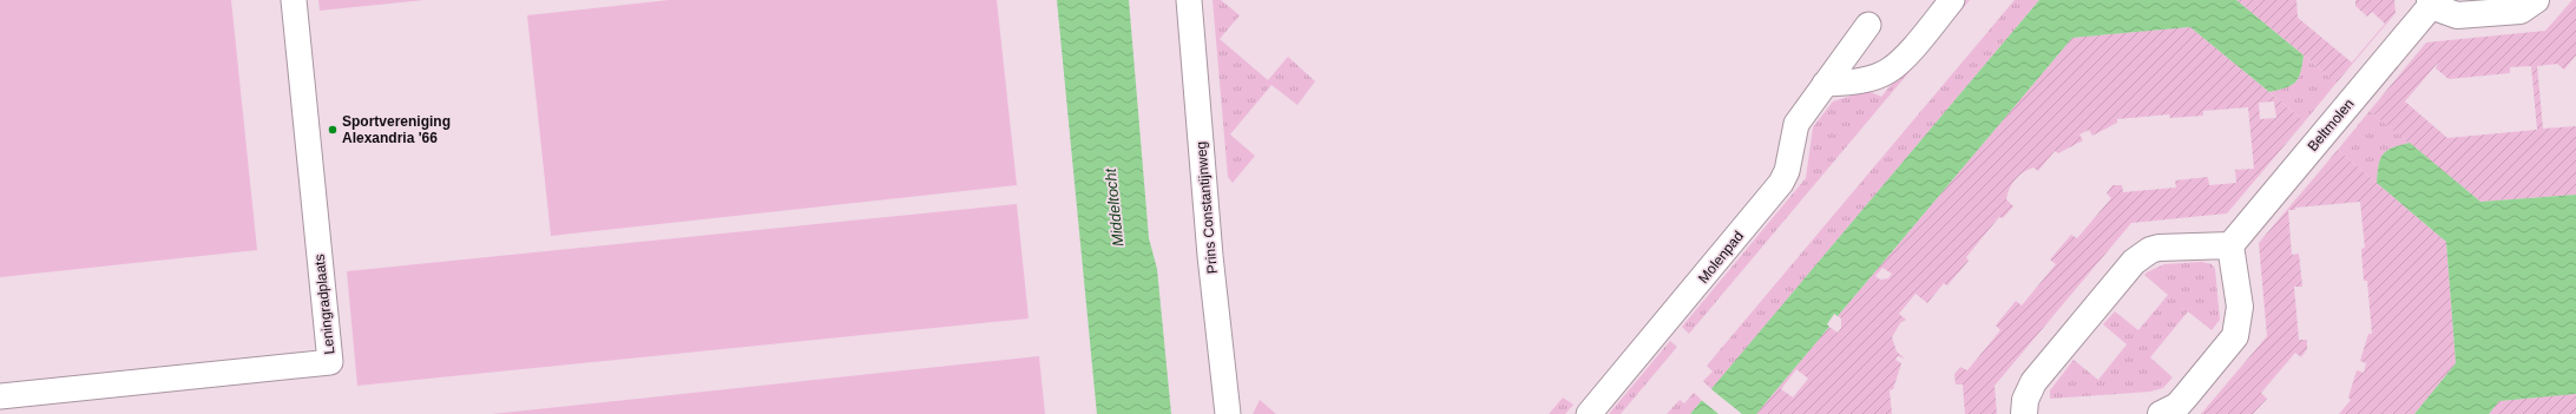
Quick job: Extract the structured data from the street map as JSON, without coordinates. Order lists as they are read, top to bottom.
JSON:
{
  "streets": {
    "street": ["Beltmolen"],
    "lane": ["Prins Constantijnweg", "Molenpad", "Leningradplaats"]
  },
  "water": ["Middeltocht"],
  "places": ["Sportvereniging Alexandria '66"]
}
